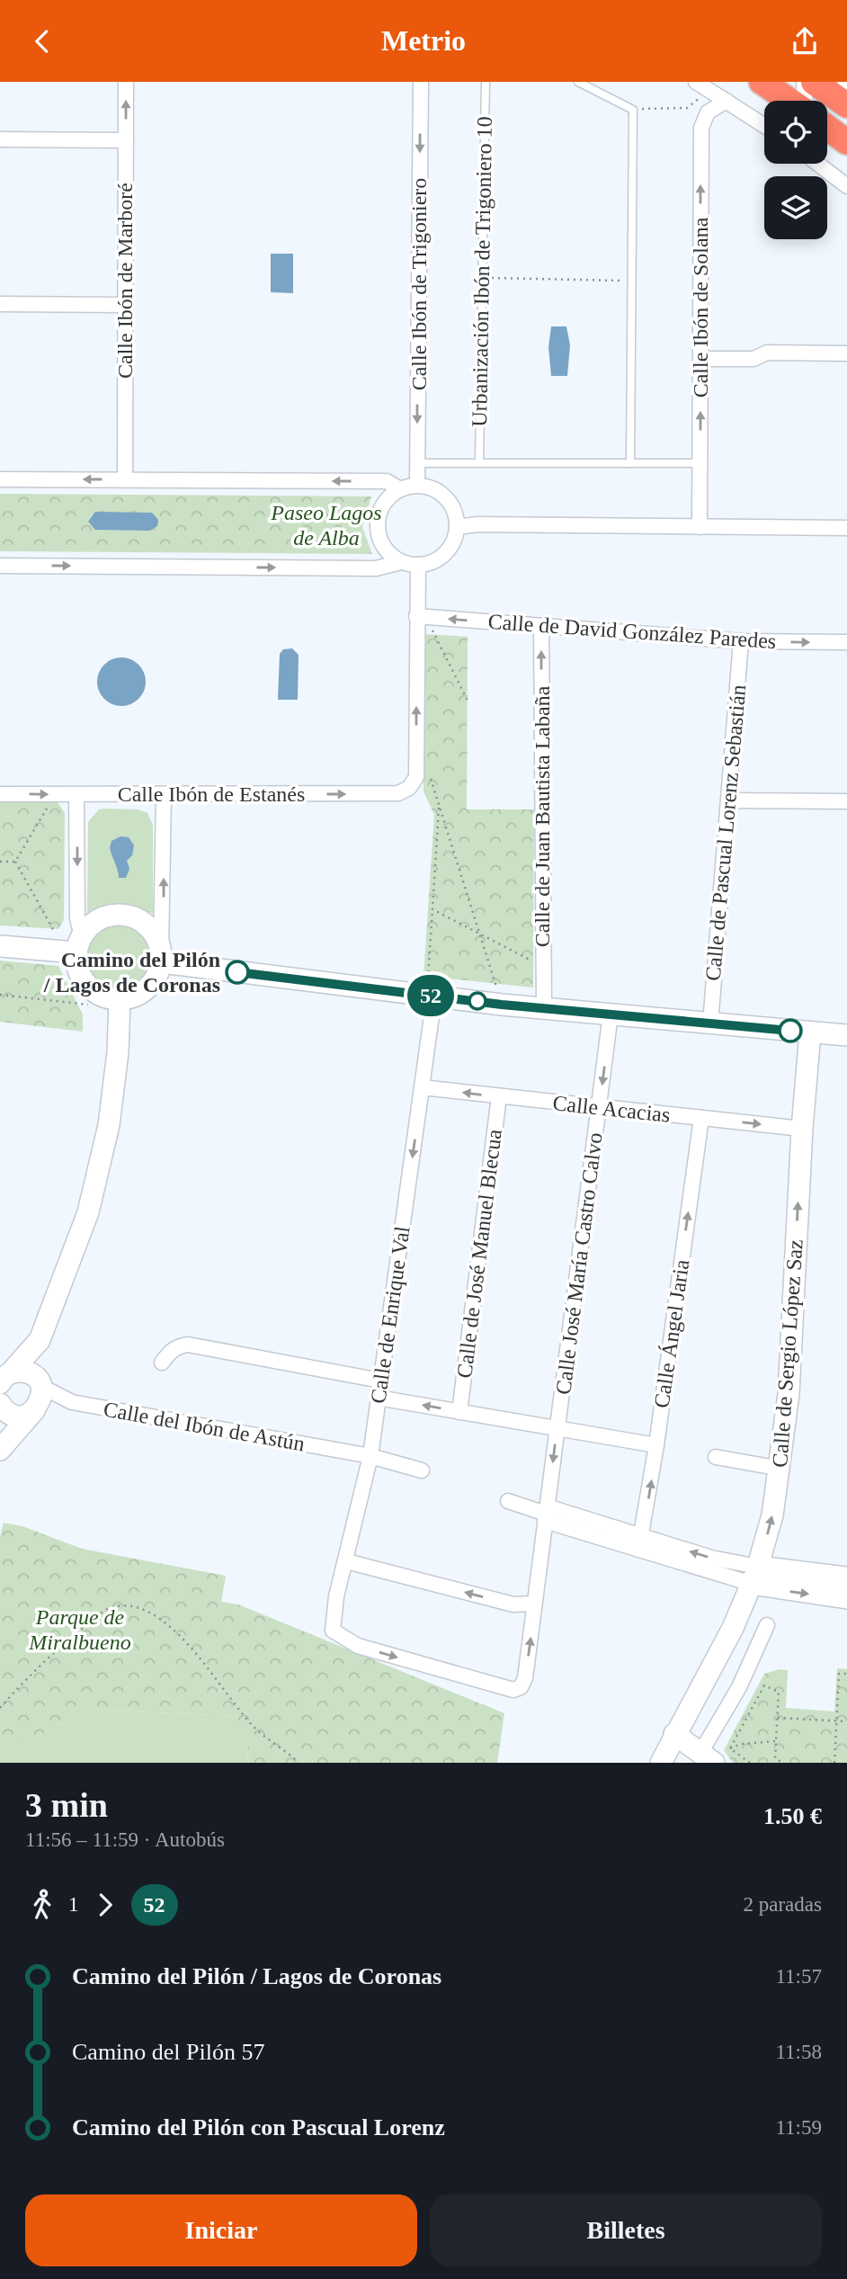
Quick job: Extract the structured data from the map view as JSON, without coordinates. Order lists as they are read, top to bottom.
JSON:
{
  "streets": {
    "street": [
      "Calle Ibón de Marboré",
      "Calle Ibón de Trigoniero",
      "Calle Ibón de Solana",
      "Calle de David González Paredes",
      "Calle Ibón de Estanés",
      "Calle de Juan Bautista Labaña",
      "Calle de Pascual Lorenz Sebastián",
      "Calle Acacias",
      "Calle de José Manuel Blecua",
      "Calle José María Castro Calvo",
      "Calle de Enrique Val",
      "Calle Ángel Jaria",
      "Calle de Sergio López Saz",
      "Calle del Ibón de Astún"
    ],
    "lane": ["Urbanización Ibón de Trigoniero 10"]
  },
  "crossings": [
    ["Calle de David González Paredes", "Calle de Juan Bautista Labaña"],
    ["Calle de David González Paredes", "Calle de Pascual Lorenz Sebastián"],
    ["Calle Acacias", "Calle de José Manuel Blecua"],
    ["Calle Acacias", "Calle José María Castro Calvo"],
    ["Calle Acacias", "Calle de Enrique Val"],
    ["Calle Acacias", "Calle Ángel Jaria"],
    ["Calle Acacias", "Calle de Sergio López Saz"],
    ["Calle José María Castro Calvo", "Calle de Enrique Val"],
    ["Calle de Enrique Val", "Calle del Ibón de Astún"]
  ],
  "one_way": [
    "Calle Ibón de Trigoniero",
    "Calle Ibón de Solana",
    "Calle Ibón de Estanés",
    "Calle de Enrique Val",
    "Calle Ángel Jaria",
    "Calle de Sergio López Saz"
  ],
  "parks": ["Paseo Lagos de Alba", "Parque de Miralbueno"],
  "places": ["Camino del Pilón / Lagos de Coronas"],
  "lines": ["bus line 52"],
  "page": {
    "header": "Metrio",
    "on_map": "52",
    "heading": ["3 min", "11:56 – 11:59 · Autobús", "1.50 €"],
    "legs": ["1", "52", "2 paradas"],
    "list": [
      {
        "name": "Camino del Pilón / Lagos de Coronas",
        "value": "11:57"
      },
      {
        "name": "Camino del Pilón 57",
        "value": "11:58"
      },
      {
        "name": "Camino del Pilón con Pascual Lorenz",
        "value": "11:59"
      }
    ],
    "buttons": ["Iniciar", "Billetes"]
  }
}
